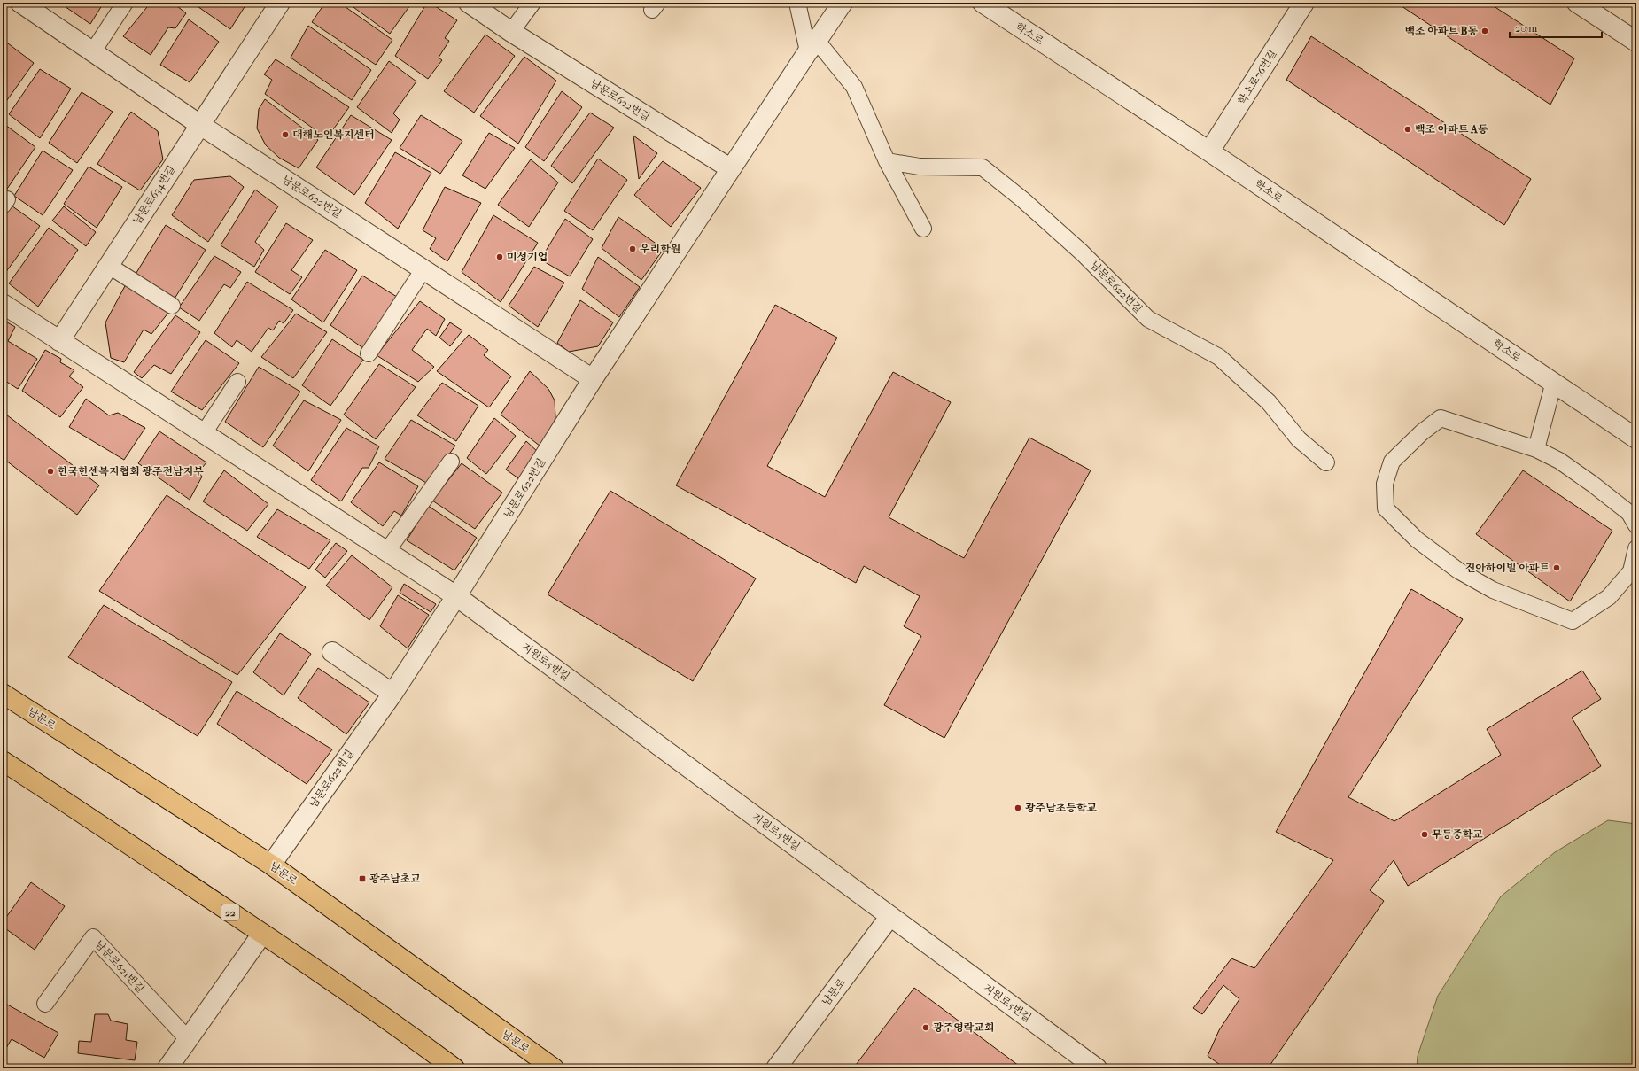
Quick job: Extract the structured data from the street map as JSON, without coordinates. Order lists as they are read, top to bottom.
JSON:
{
  "streets": {
    "main road": ["남문로", "22"],
    "street": [
      "학소로",
      "학소로76번길",
      "남문로622번길",
      "남문로634번길",
      "지원로5번길"
    ],
    "lane": ["남문로621번길"]
  },
  "crossings": [
    ["학소로", "학소로76번길"],
    ["남문로622번길", "남문로634번길"],
    ["남문로622번길", "지원로5번길"],
    ["남문로622번길", "남문로"],
    ["지원로5번길", "남문로"]
  ],
  "places": {
    "other": [
      "백조 아파트 B동",
      "백조 아파트 A동",
      "대해노인복지센터",
      "우리학원",
      "미성기업",
      "한국한센복지협회 광주전남지부",
      "진아하이빌 아파트",
      "광주남초등학교",
      "무등중학교",
      "광주영락교회"
    ],
    "transit": ["광주남초교"]
  },
  "scale_bar": "20 m"
}
